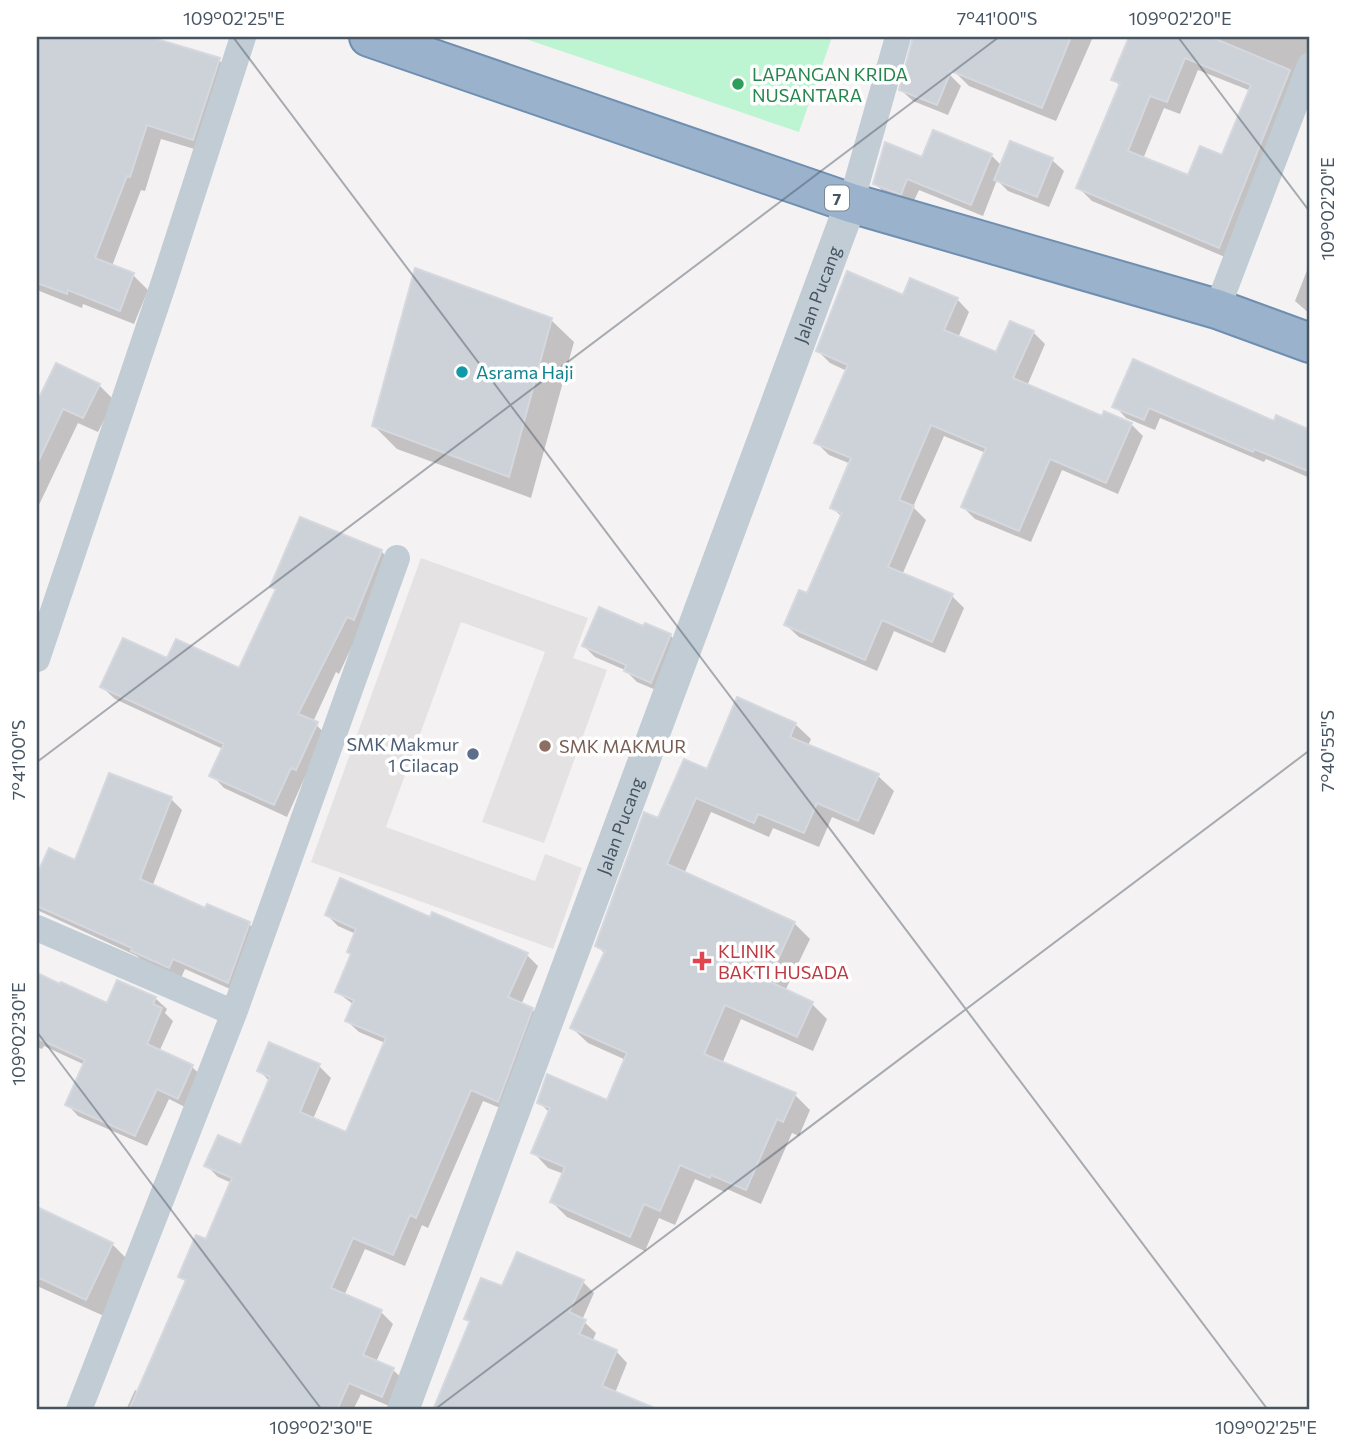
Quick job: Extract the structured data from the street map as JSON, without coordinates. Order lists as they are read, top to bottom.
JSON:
{
  "streets": {
    "highway": ["7"],
    "street": ["Jalan Pucang"]
  },
  "crossings": [
    ["7", "Jalan Pucang"]
  ],
  "places": {
    "other": [
      "LAPANGAN KRIDA NUSANTARA",
      "Asrama Haji",
      "SMK MAKMUR",
      "SMK Makmur 1 Cilacap"
    ],
    "health": ["KLINIK BAKTI HUSADA"]
  },
  "coordinates": [
    "109°02'25\"E",
    "7°41'00\"S",
    "109°02'20\"E",
    "7°40'55\"S",
    "109°02'30\"E"
  ]
}
